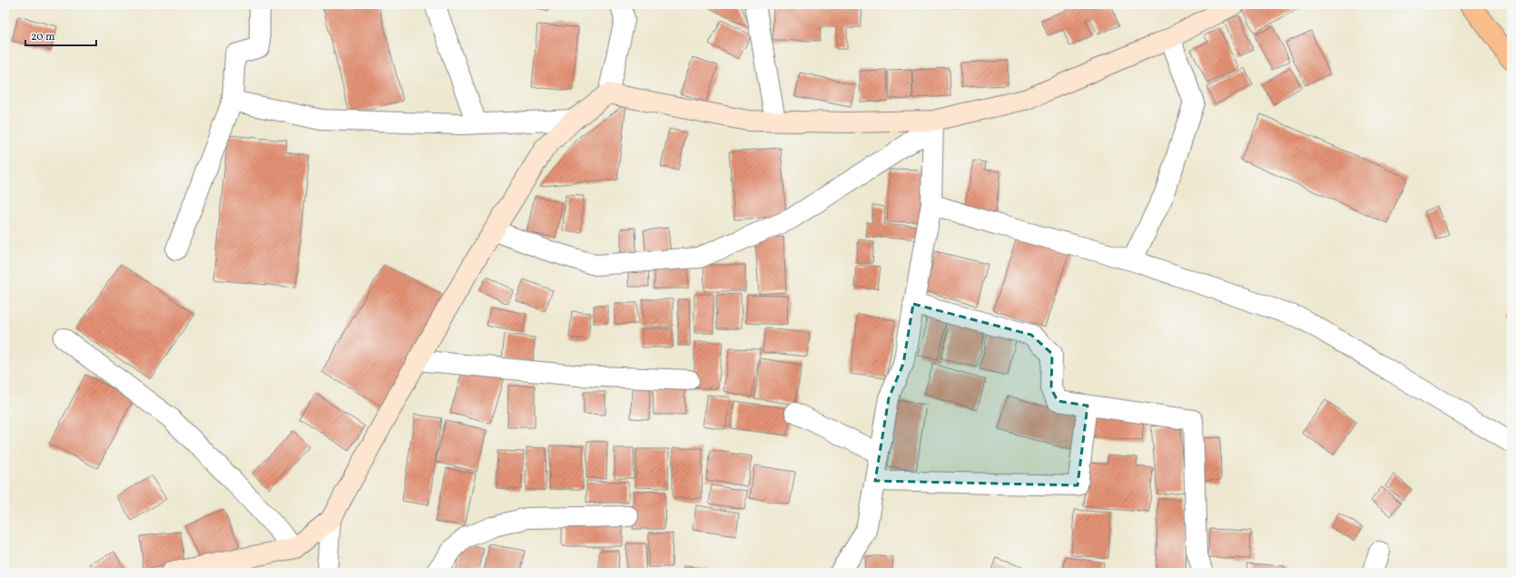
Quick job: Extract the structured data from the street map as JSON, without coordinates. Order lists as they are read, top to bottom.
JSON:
{
  "scale_bar": "20 m"
}
